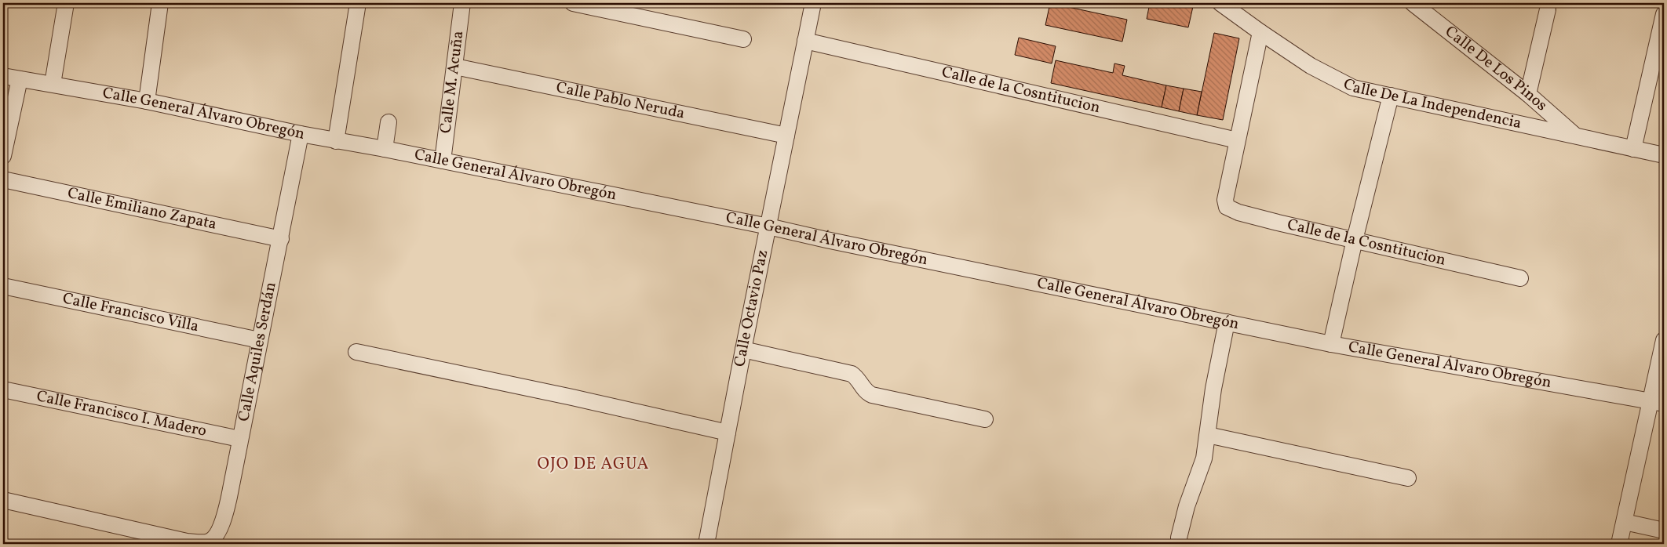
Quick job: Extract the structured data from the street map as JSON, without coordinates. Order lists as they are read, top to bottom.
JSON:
{
  "streets": {
    "street": [
      "Calle De Los Pinos",
      "Calle M. Acuña",
      "Calle de la Cosntitucion",
      "Calle Pablo Neruda",
      "Calle De La Independencia",
      "Calle General Álvaro Obregón",
      "Calle Emiliano Zapata",
      "Calle Octavio Paz",
      "Calle Francisco Villa",
      "Calle Aquiles Serdán",
      "Calle Francisco I. Madero"
    ]
  },
  "crossings": [
    ["Calle De Los Pinos", "Calle De La Independencia"],
    ["Calle M. Acuña", "Calle Pablo Neruda"],
    ["Calle M. Acuña", "Calle General Álvaro Obregón"],
    ["Calle de la Cosntitucion", "Calle Octavio Paz"],
    ["Calle Pablo Neruda", "Calle Octavio Paz"],
    ["Calle General Álvaro Obregón", "Calle Octavio Paz"],
    ["Calle General Álvaro Obregón", "Calle Aquiles Serdán"],
    ["Calle Emiliano Zapata", "Calle Aquiles Serdán"],
    ["Calle Francisco Villa", "Calle Aquiles Serdán"],
    ["Calle Aquiles Serdán", "Calle Francisco I. Madero"]
  ],
  "districts": ["OJO DE AGUA"]
}
